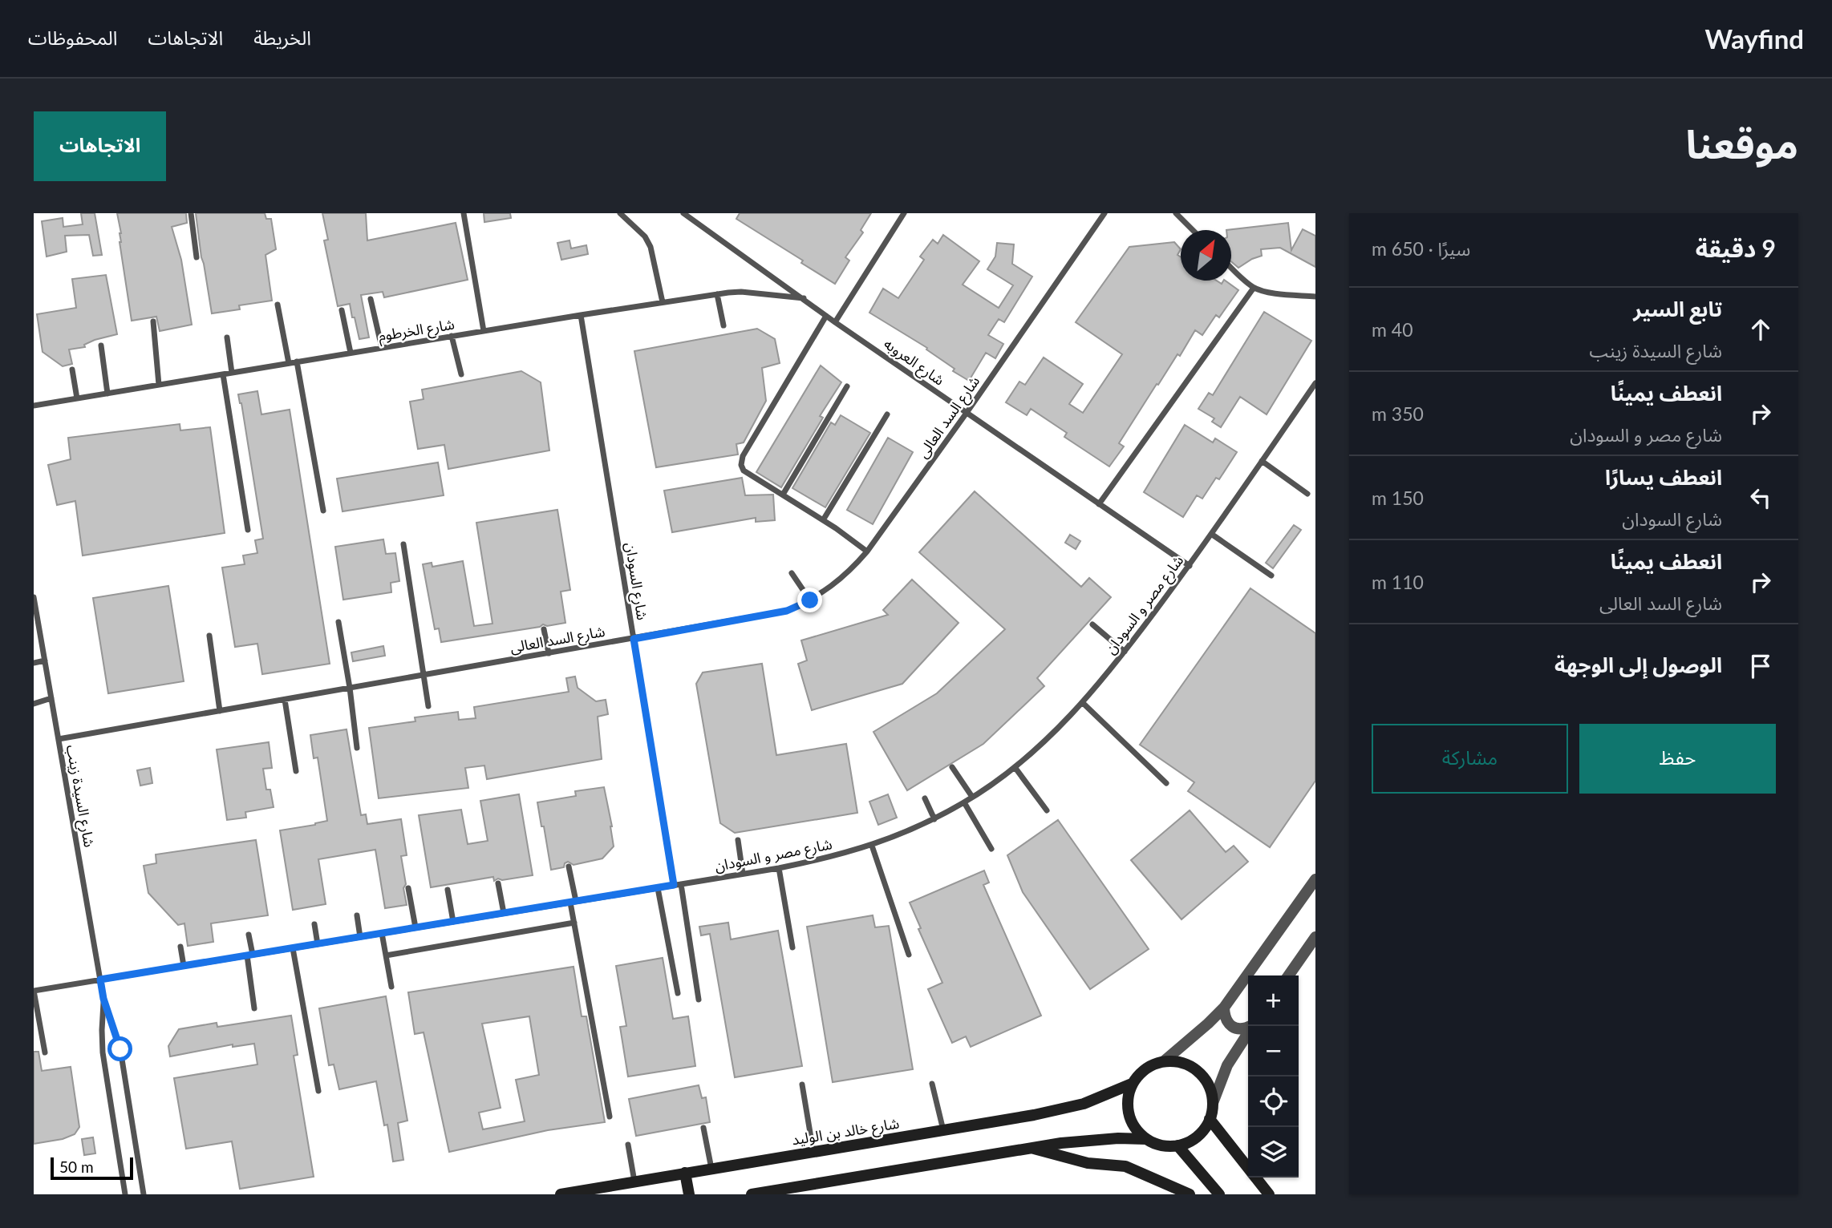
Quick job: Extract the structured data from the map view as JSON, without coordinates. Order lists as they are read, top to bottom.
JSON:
{
  "streets": {
    "main road": ["شارع خالد بن الوليد"],
    "lane": [
      "شارع الخرطوم",
      "شارع العروبه",
      "شارع السد العالى",
      "شارع السودان",
      "شارع مصر و السودان",
      "شارع السيدة زينب"
    ]
  },
  "crossings": [
    ["شارع الخرطوم", "شارع العروبه"],
    ["شارع الخرطوم", "شارع السودان"],
    ["شارع العروبه", "شارع السد العالى"],
    ["شارع العروبه", "شارع مصر و السودان"],
    ["شارع السد العالى", "شارع السودان"],
    ["شارع السد العالى", "شارع السيدة زينب"],
    ["شارع السودان", "شارع مصر و السودان"],
    ["شارع مصر و السودان", "شارع السيدة زينب"]
  ],
  "scale_bar": "50 m",
  "north": "top right",
  "page": {
    "header": "Wayfind",
    "nav": ["الخريطة", "الاتجاهات", "المحفوظات"],
    "title": "موقعنا",
    "buttons": [
      "الاتجاهات",
      ["حفظ", "مشاركة"]
    ],
    "heading": ["9 دقيقة", "سيرًا · 650 m"],
    "list": [
      ["تابع السير", "شارع السيدة زينب", "40 m"],
      ["انعطف يمينًا", "شارع مصر و السودان", "350 m"],
      ["انعطف يسارًا", "شارع السودان", "150 m"],
      ["انعطف يمينًا", "شارع السد العالى", "110 m"],
      "الوصول إلى الوجهة"
    ],
    "map_buttons": ["+", "−"],
    "scale": "50 m"
  }
}
